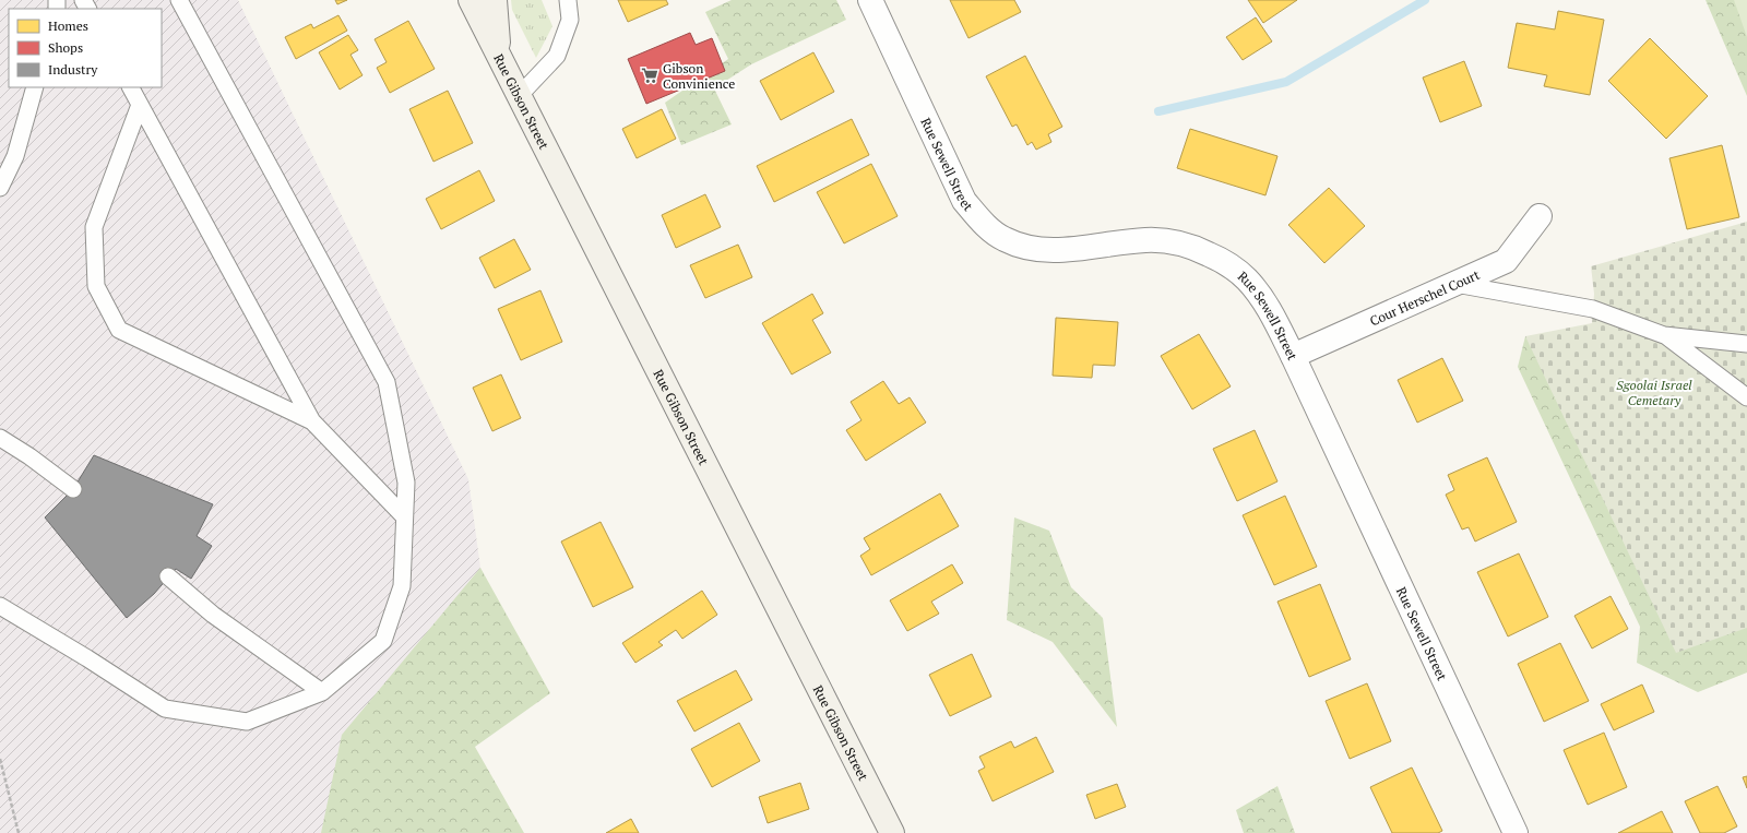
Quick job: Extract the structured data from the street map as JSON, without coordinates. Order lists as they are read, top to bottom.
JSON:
{
  "streets": {
    "main road": ["Rue Gibson Street"],
    "street": ["Rue Sewell Street", "Cour Herschel Court"]
  },
  "crossings": [
    ["Rue Sewell Street", "Cour Herschel Court"]
  ],
  "parks": ["Sgoolai Israel Cemetary"],
  "places": {
    "supermarket": ["Gibson Convinience"]
  },
  "legend": ["Homes", "Shops", "Industry"]
}
